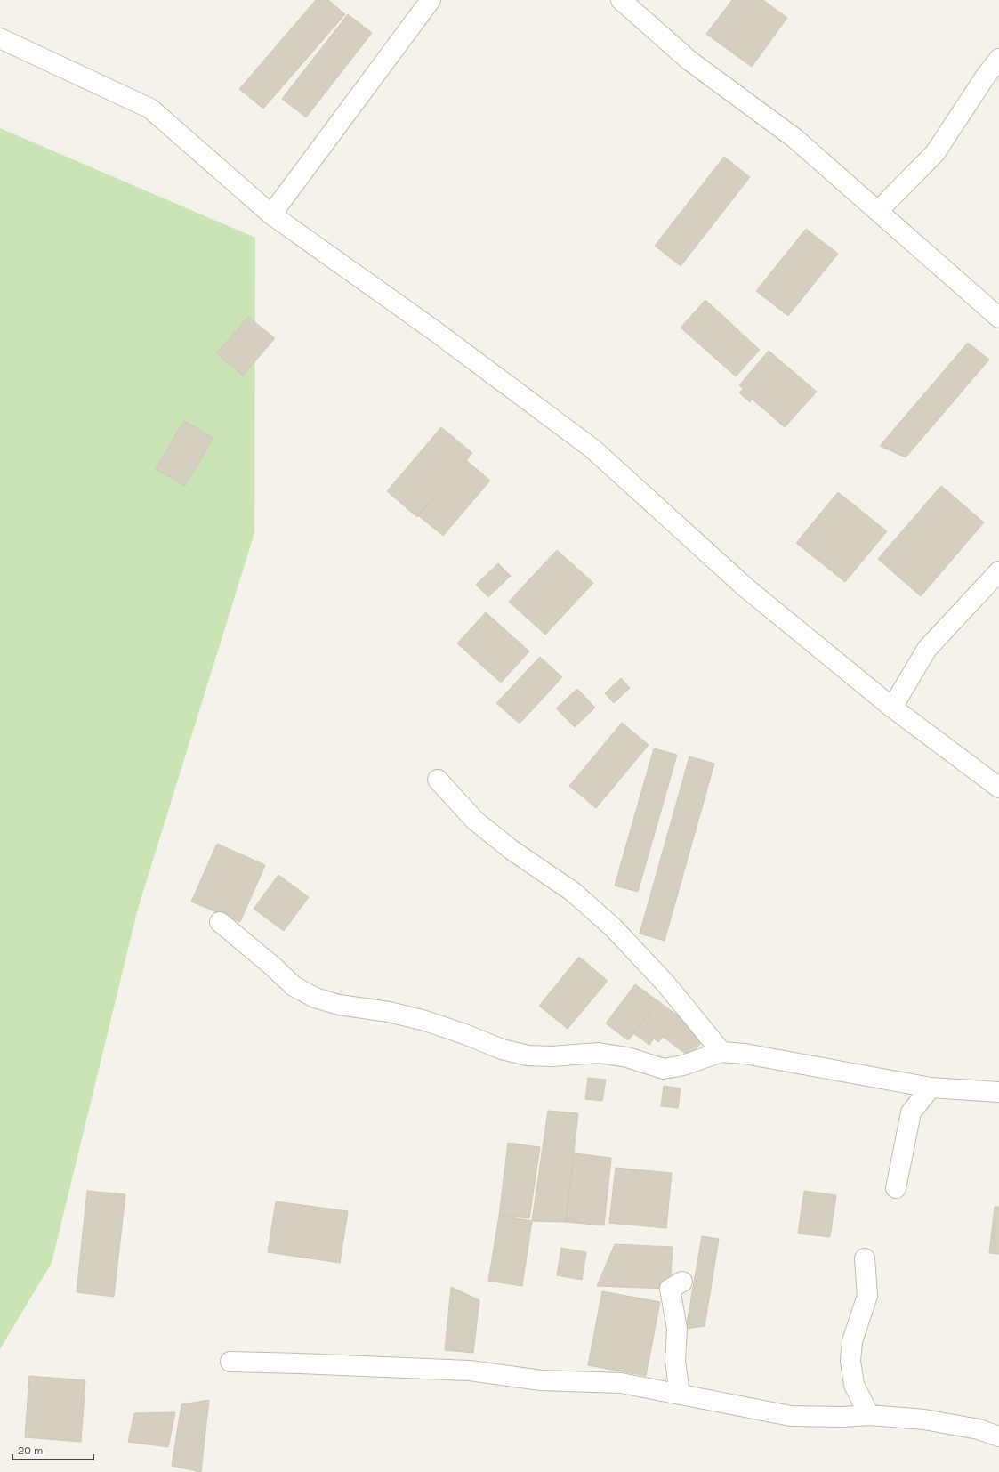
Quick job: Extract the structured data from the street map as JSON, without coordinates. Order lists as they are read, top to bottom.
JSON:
{
  "scale_bar": "20 m"
}
